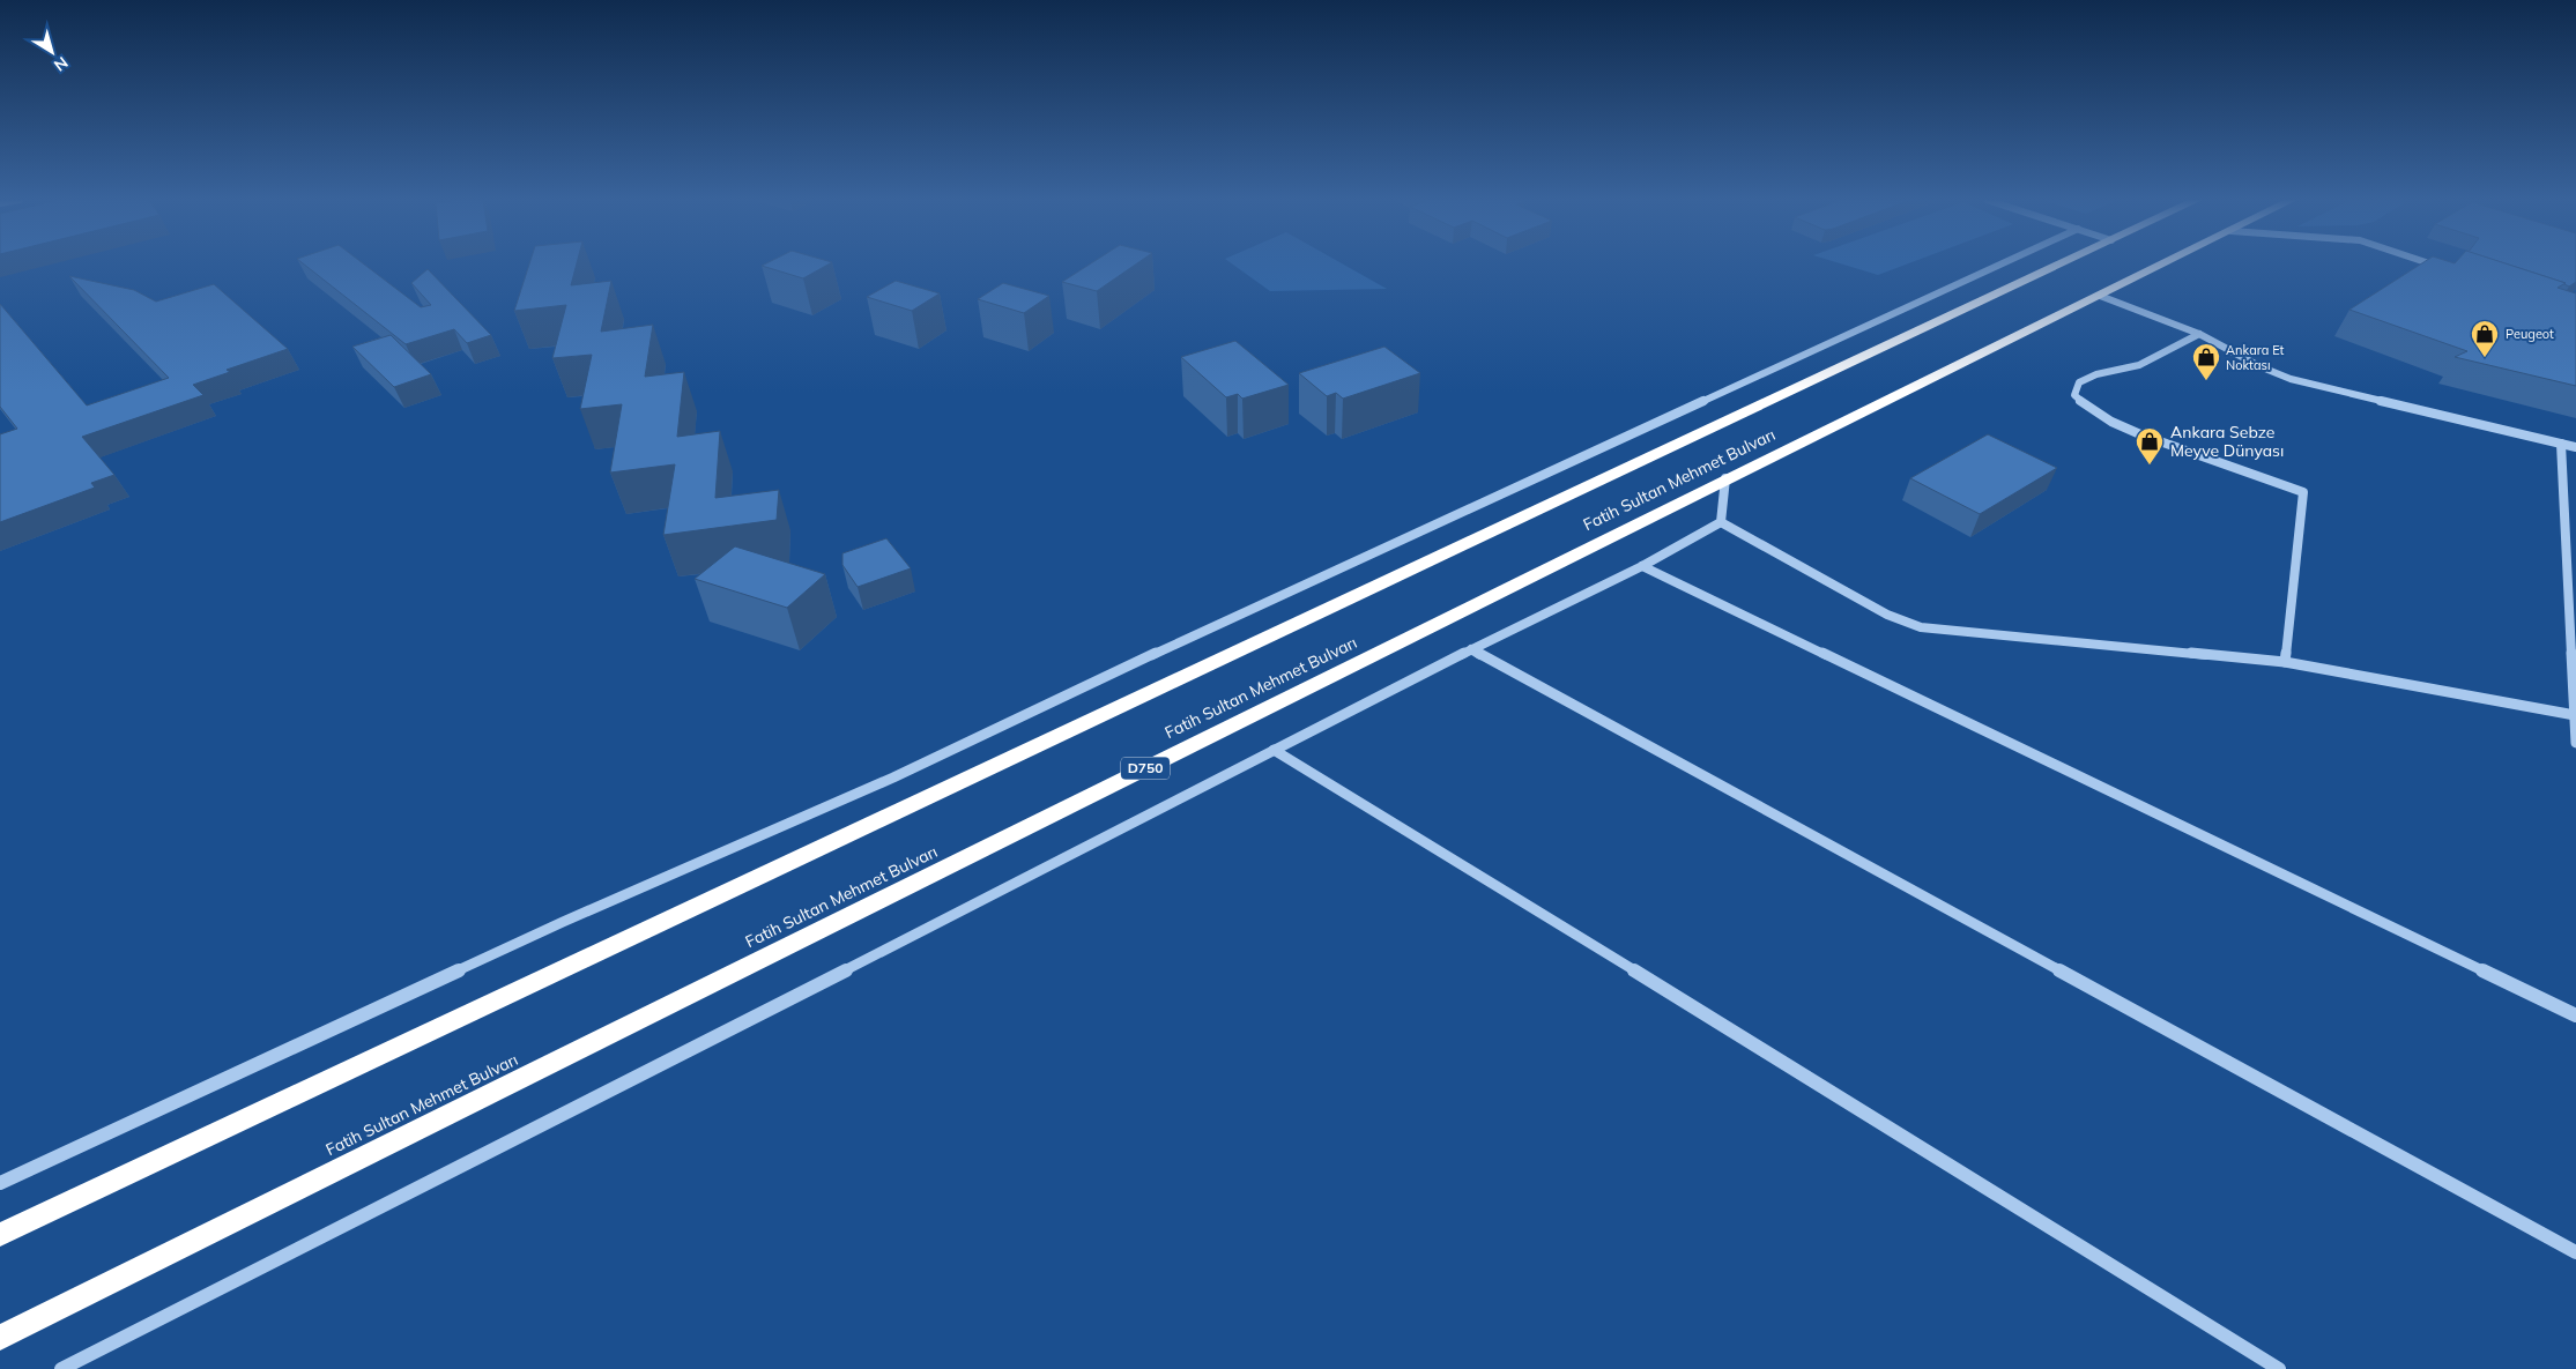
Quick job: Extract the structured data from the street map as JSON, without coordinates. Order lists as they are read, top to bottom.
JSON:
{
  "streets": {
    "highway": ["Fatih Sultan Mehmet Bulvarı", "D750"]
  },
  "places": {
    "shop": ["Peugeot", "Ankara Et Noktası", "Ankara Sebze Meyve Dünyası"]
  },
  "north": "bottom right"
}
